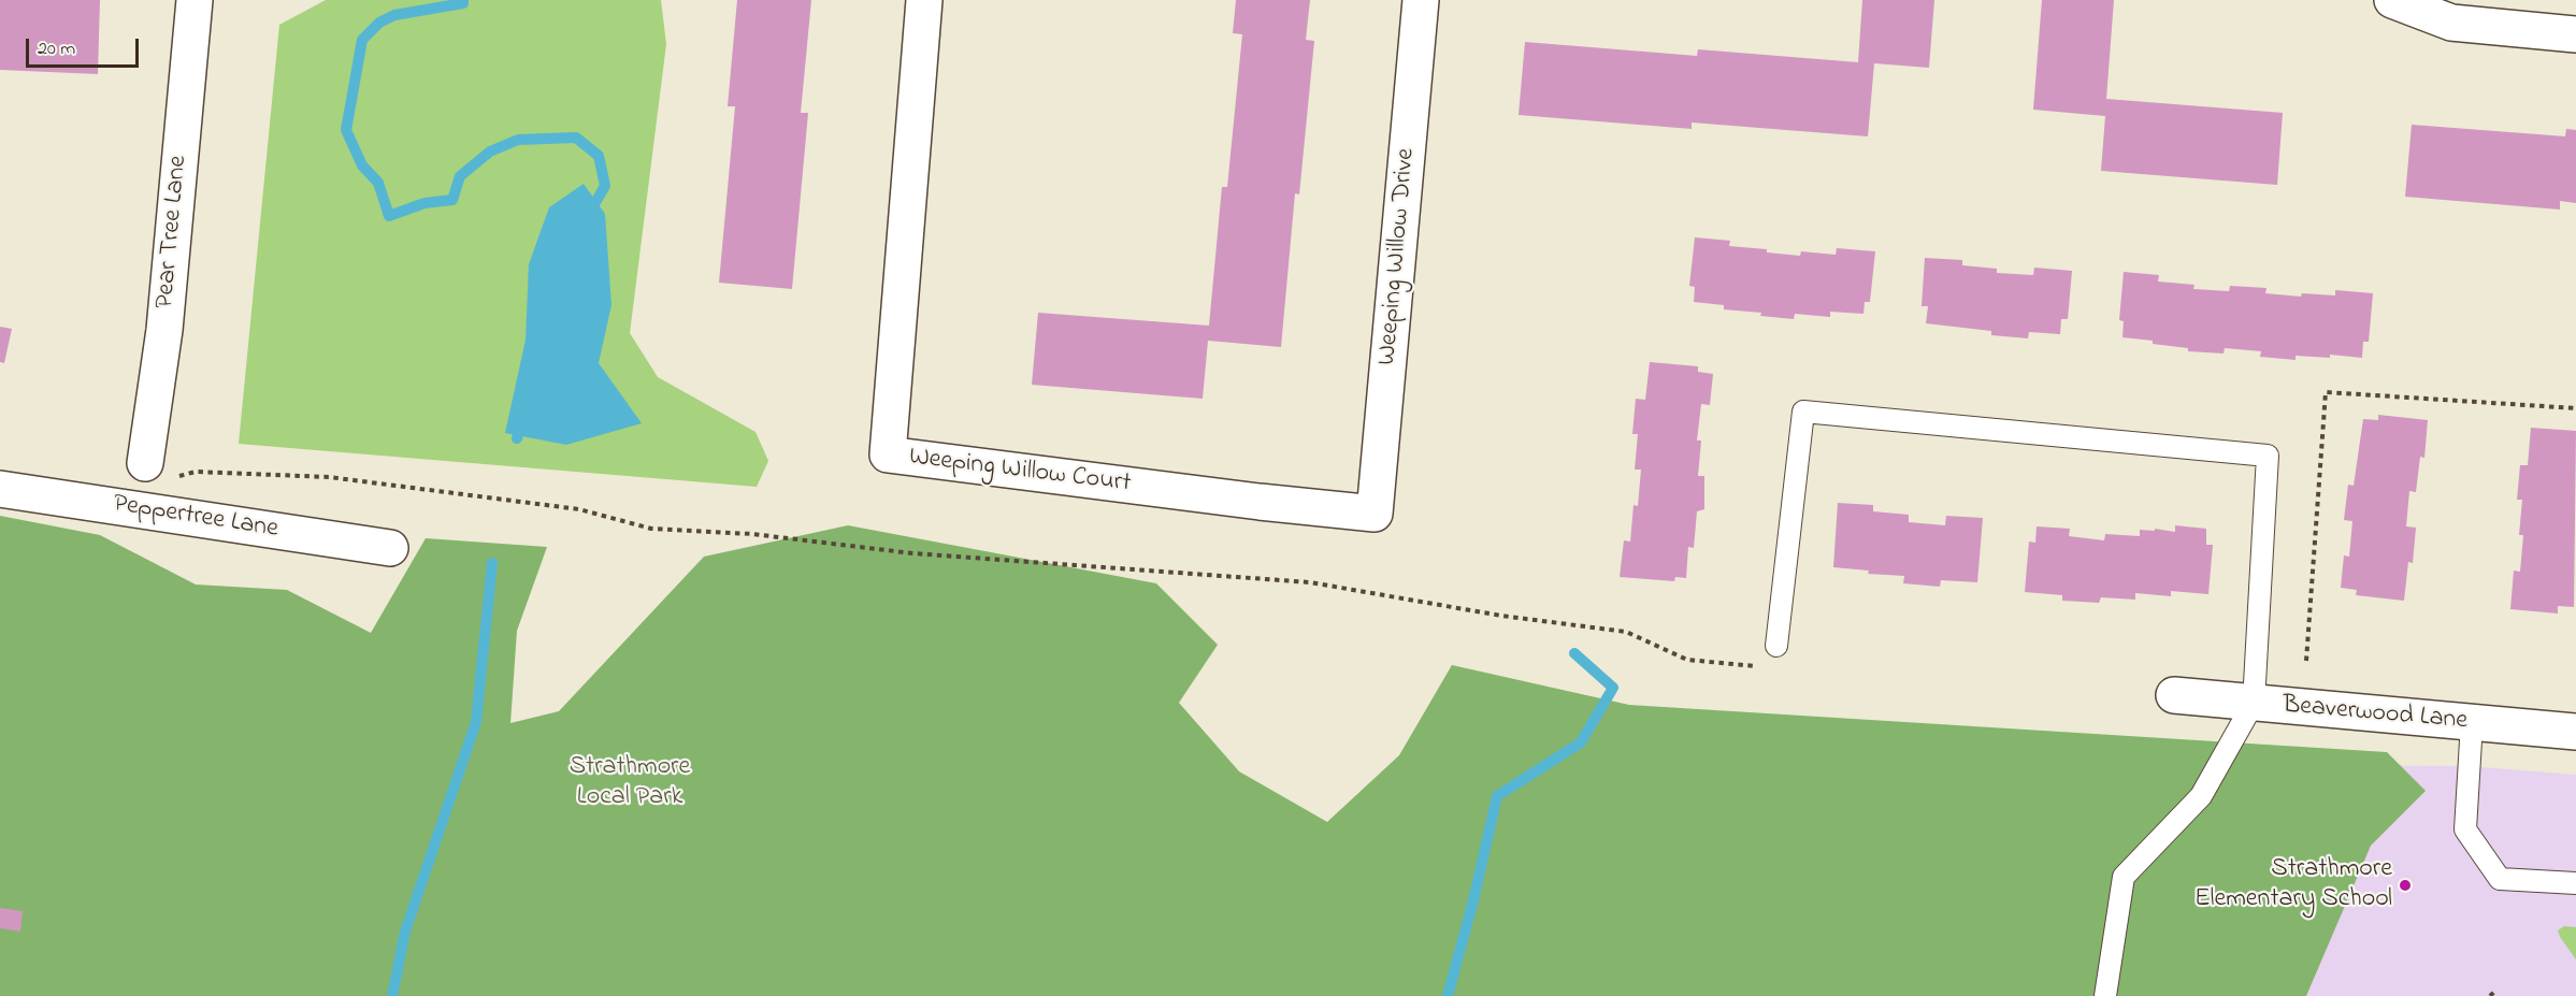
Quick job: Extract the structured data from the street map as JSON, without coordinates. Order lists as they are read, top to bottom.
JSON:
{
  "streets": {
    "street": [
      "Pear Tree Lane",
      "Weeping Willow Drive",
      "Weeping Willow Court",
      "Peppertree Lane",
      "Beaverwood Lane"
    ]
  },
  "crossings": [
    ["Weeping Willow Drive", "Weeping Willow Court"]
  ],
  "parks": ["Strathmore Local Park"],
  "places": ["Strathmore Elementary School"],
  "scale_bar": "20 m"
}
